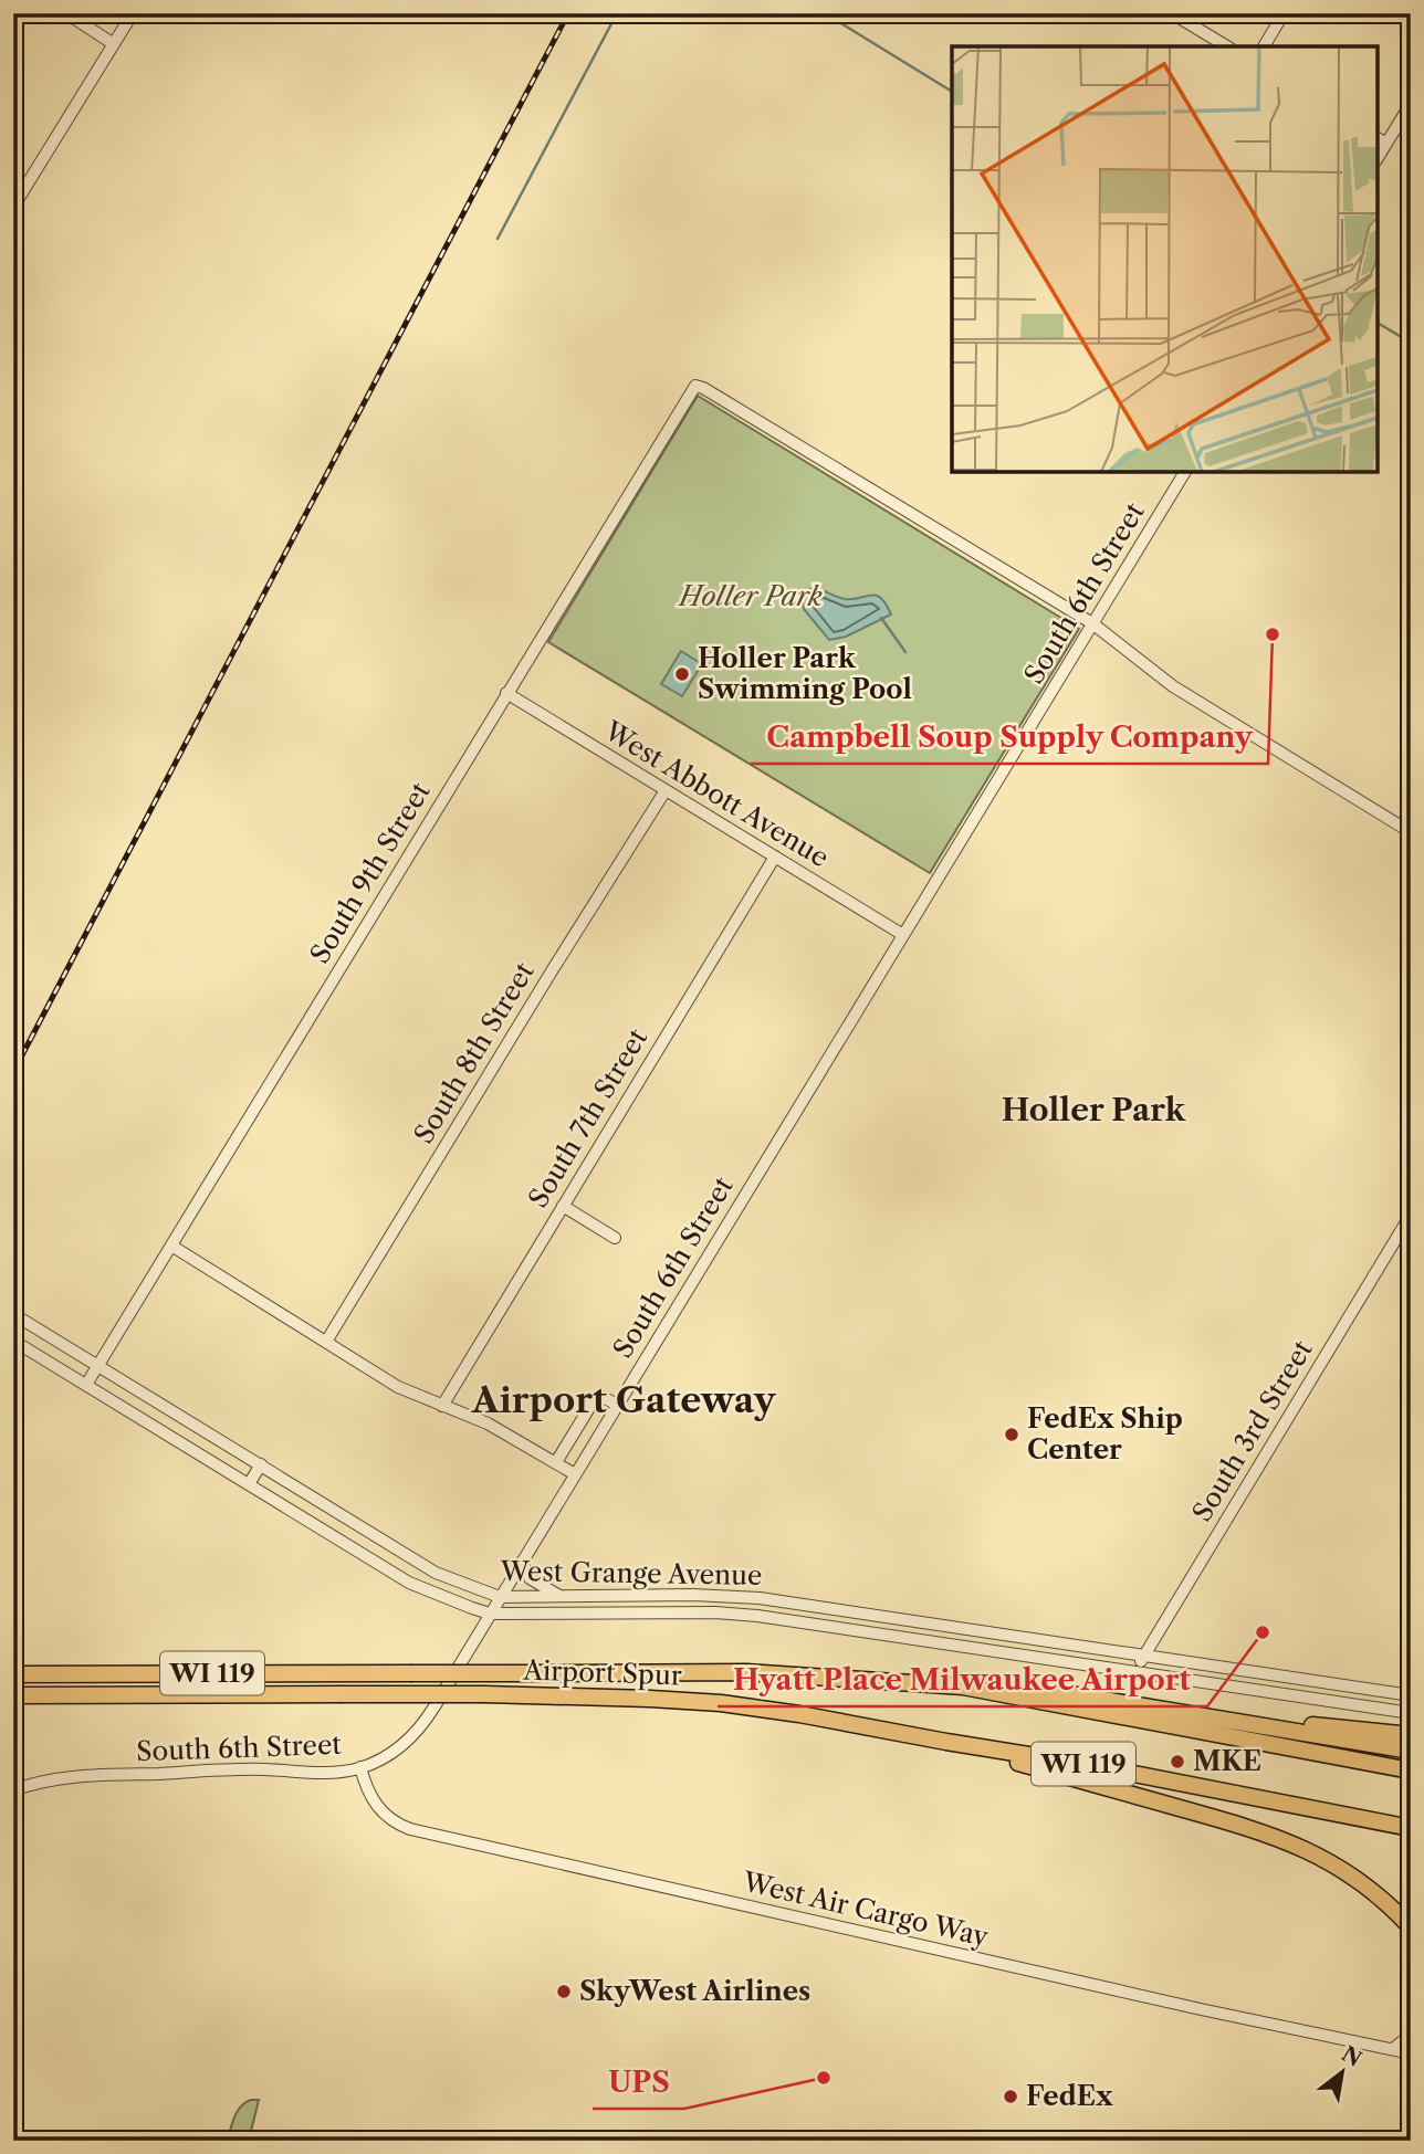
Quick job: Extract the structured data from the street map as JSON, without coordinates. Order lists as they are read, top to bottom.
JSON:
{
  "streets": {
    "highway": ["WI 119", "Airport Spur"],
    "street": [
      "South 6th Street",
      "West Abbott Avenue",
      "South 9th Street",
      "South 8th Street",
      "South 7th Street",
      "South 3rd Street",
      "West Grange Avenue",
      "West Air Cargo Way"
    ]
  },
  "crossings": [
    ["South 6th Street", "West Abbott Avenue"],
    ["South 6th Street", "South 9th Street"],
    ["South 6th Street", "West Grange Avenue"],
    ["South 6th Street", "West Air Cargo Way"],
    ["West Abbott Avenue", "South 9th Street"],
    ["West Abbott Avenue", "South 8th Street"],
    ["West Abbott Avenue", "South 7th Street"],
    ["South 9th Street", "West Grange Avenue"],
    ["South 3rd Street", "West Grange Avenue"]
  ],
  "districts": ["Holler Park", "Airport Gateway"],
  "parks": ["Holler Park"],
  "places": [
    "Campbell Soup Supply Company",
    "Holler Park Swimming Pool",
    "FedEx Ship Center",
    "Hyatt Place Milwaukee Airport",
    "MKE",
    "SkyWest Airlines",
    "UPS",
    "FedEx"
  ],
  "north": "top right"
}
